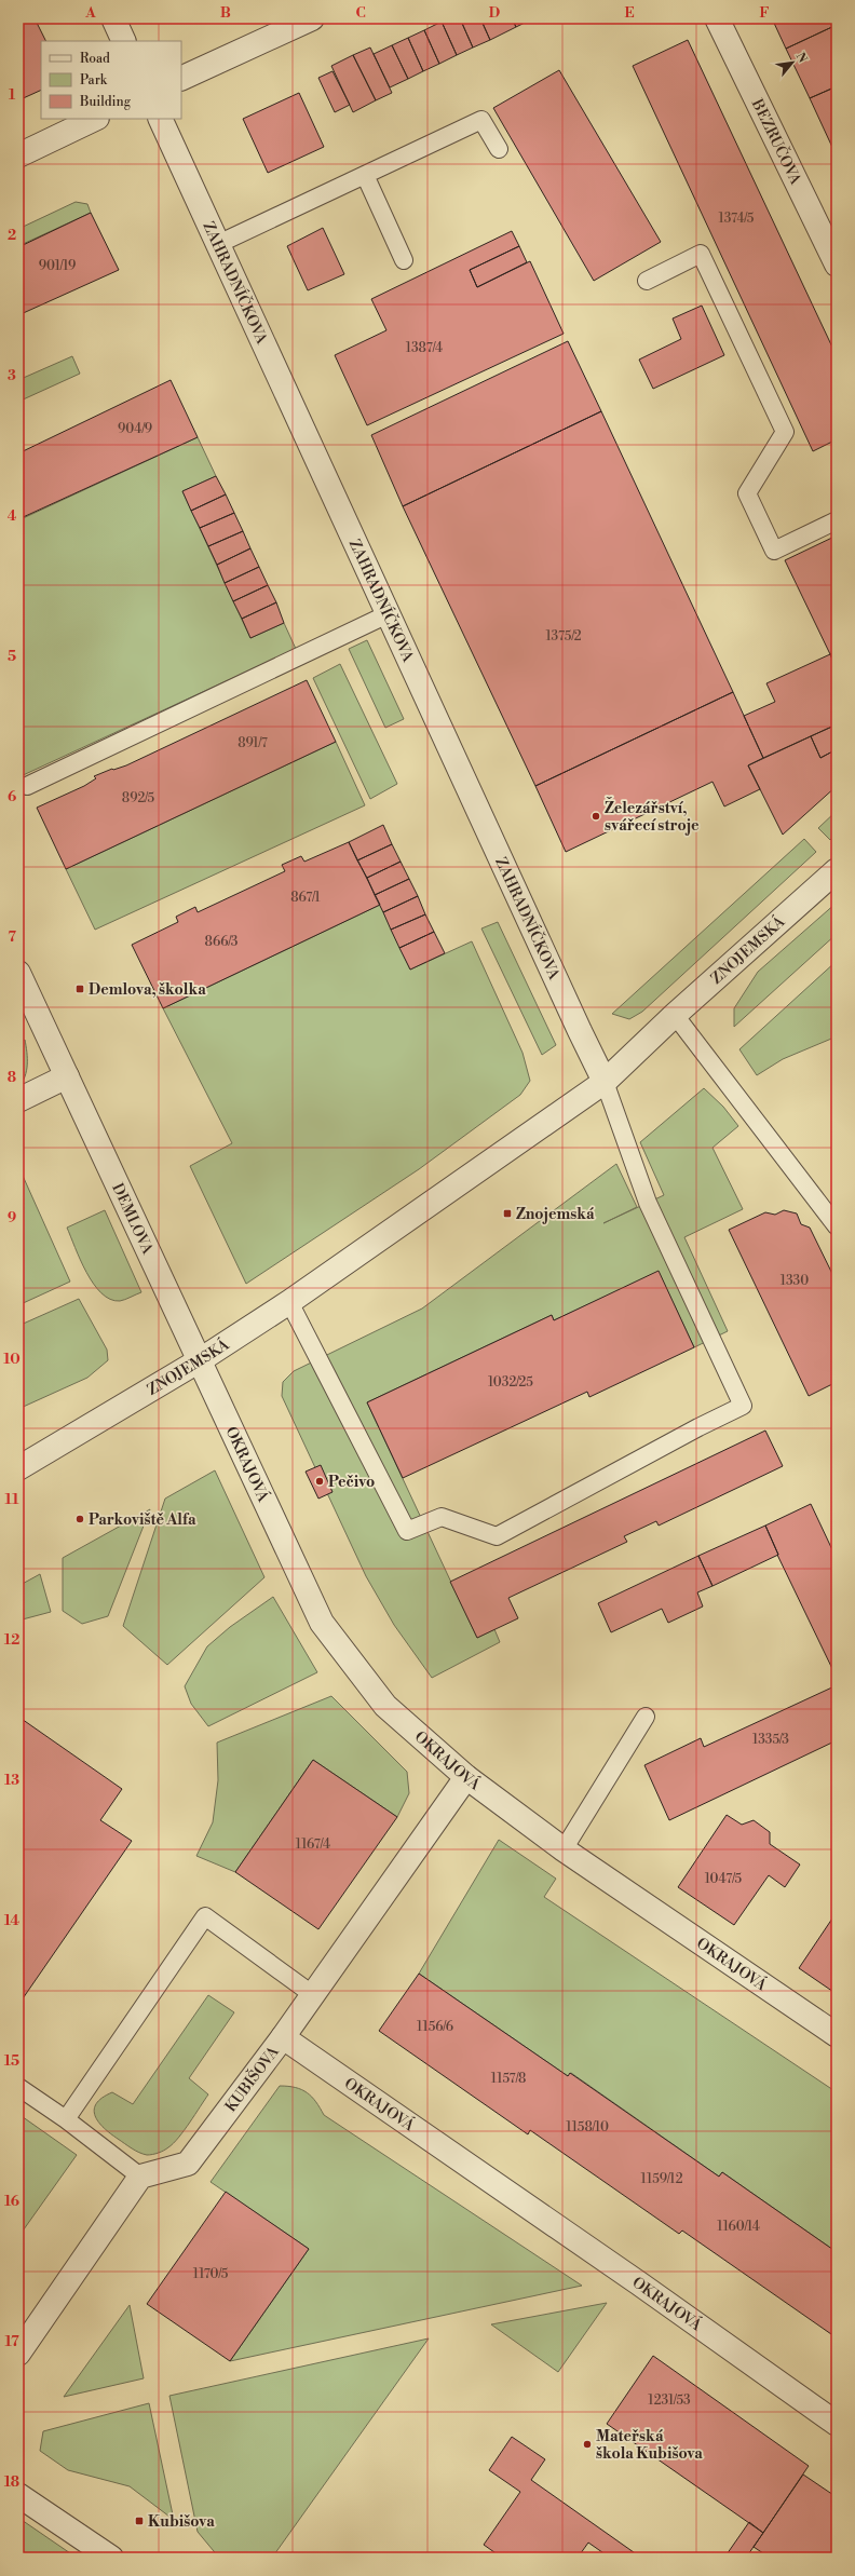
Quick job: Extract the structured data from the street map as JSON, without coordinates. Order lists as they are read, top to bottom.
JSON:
{
  "streets": {
    "street": [
      "BEZRUČOVA",
      "ZAHRADNÍČKOVA",
      "ZNOJEMSKÁ",
      "DEMLOVA",
      "OKRAJOVÁ",
      "KUBIŠOVA"
    ]
  },
  "crossings": [
    ["ZAHRADNÍČKOVA", "ZNOJEMSKÁ"],
    ["ZNOJEMSKÁ", "DEMLOVA"],
    ["ZNOJEMSKÁ", "OKRAJOVÁ"],
    ["DEMLOVA", "OKRAJOVÁ"],
    ["OKRAJOVÁ", "KUBIŠOVA"]
  ],
  "places": {
    "other": [
      "Železářství, svářecí stroje",
      "Pečivo",
      "Parkoviště Alfa",
      "Mateřská škola Kubišova"
    ],
    "transit": ["Demlova, školka", "Znojemská", "Kubišova"]
  },
  "house_numbers": [
    "1374/5",
    "901/19",
    "1387/4",
    "904/9",
    "1375/2",
    "891/7",
    "892/5",
    "867/1",
    "866/3",
    "1330",
    "1032/25",
    "1335/3",
    "1167/4",
    "1047/5",
    "1156/6",
    "1157/8",
    "1158/10",
    "1159/12",
    "1160/14",
    "1170/5",
    "1231/53"
  ],
  "legend": ["Road", "Park", "Building"],
  "north": "top right",
  "grid": {
    "columns": [
      "A",
      "B",
      "C",
      "D",
      "E",
      "F"
    ],
    "rows": [
      "1",
      "2",
      "3",
      "4",
      "5",
      "6",
      "7",
      "8",
      "9",
      "10",
      "11",
      "12",
      "13",
      "14",
      "15",
      "16",
      "17",
      "18"
    ]
  }
}
